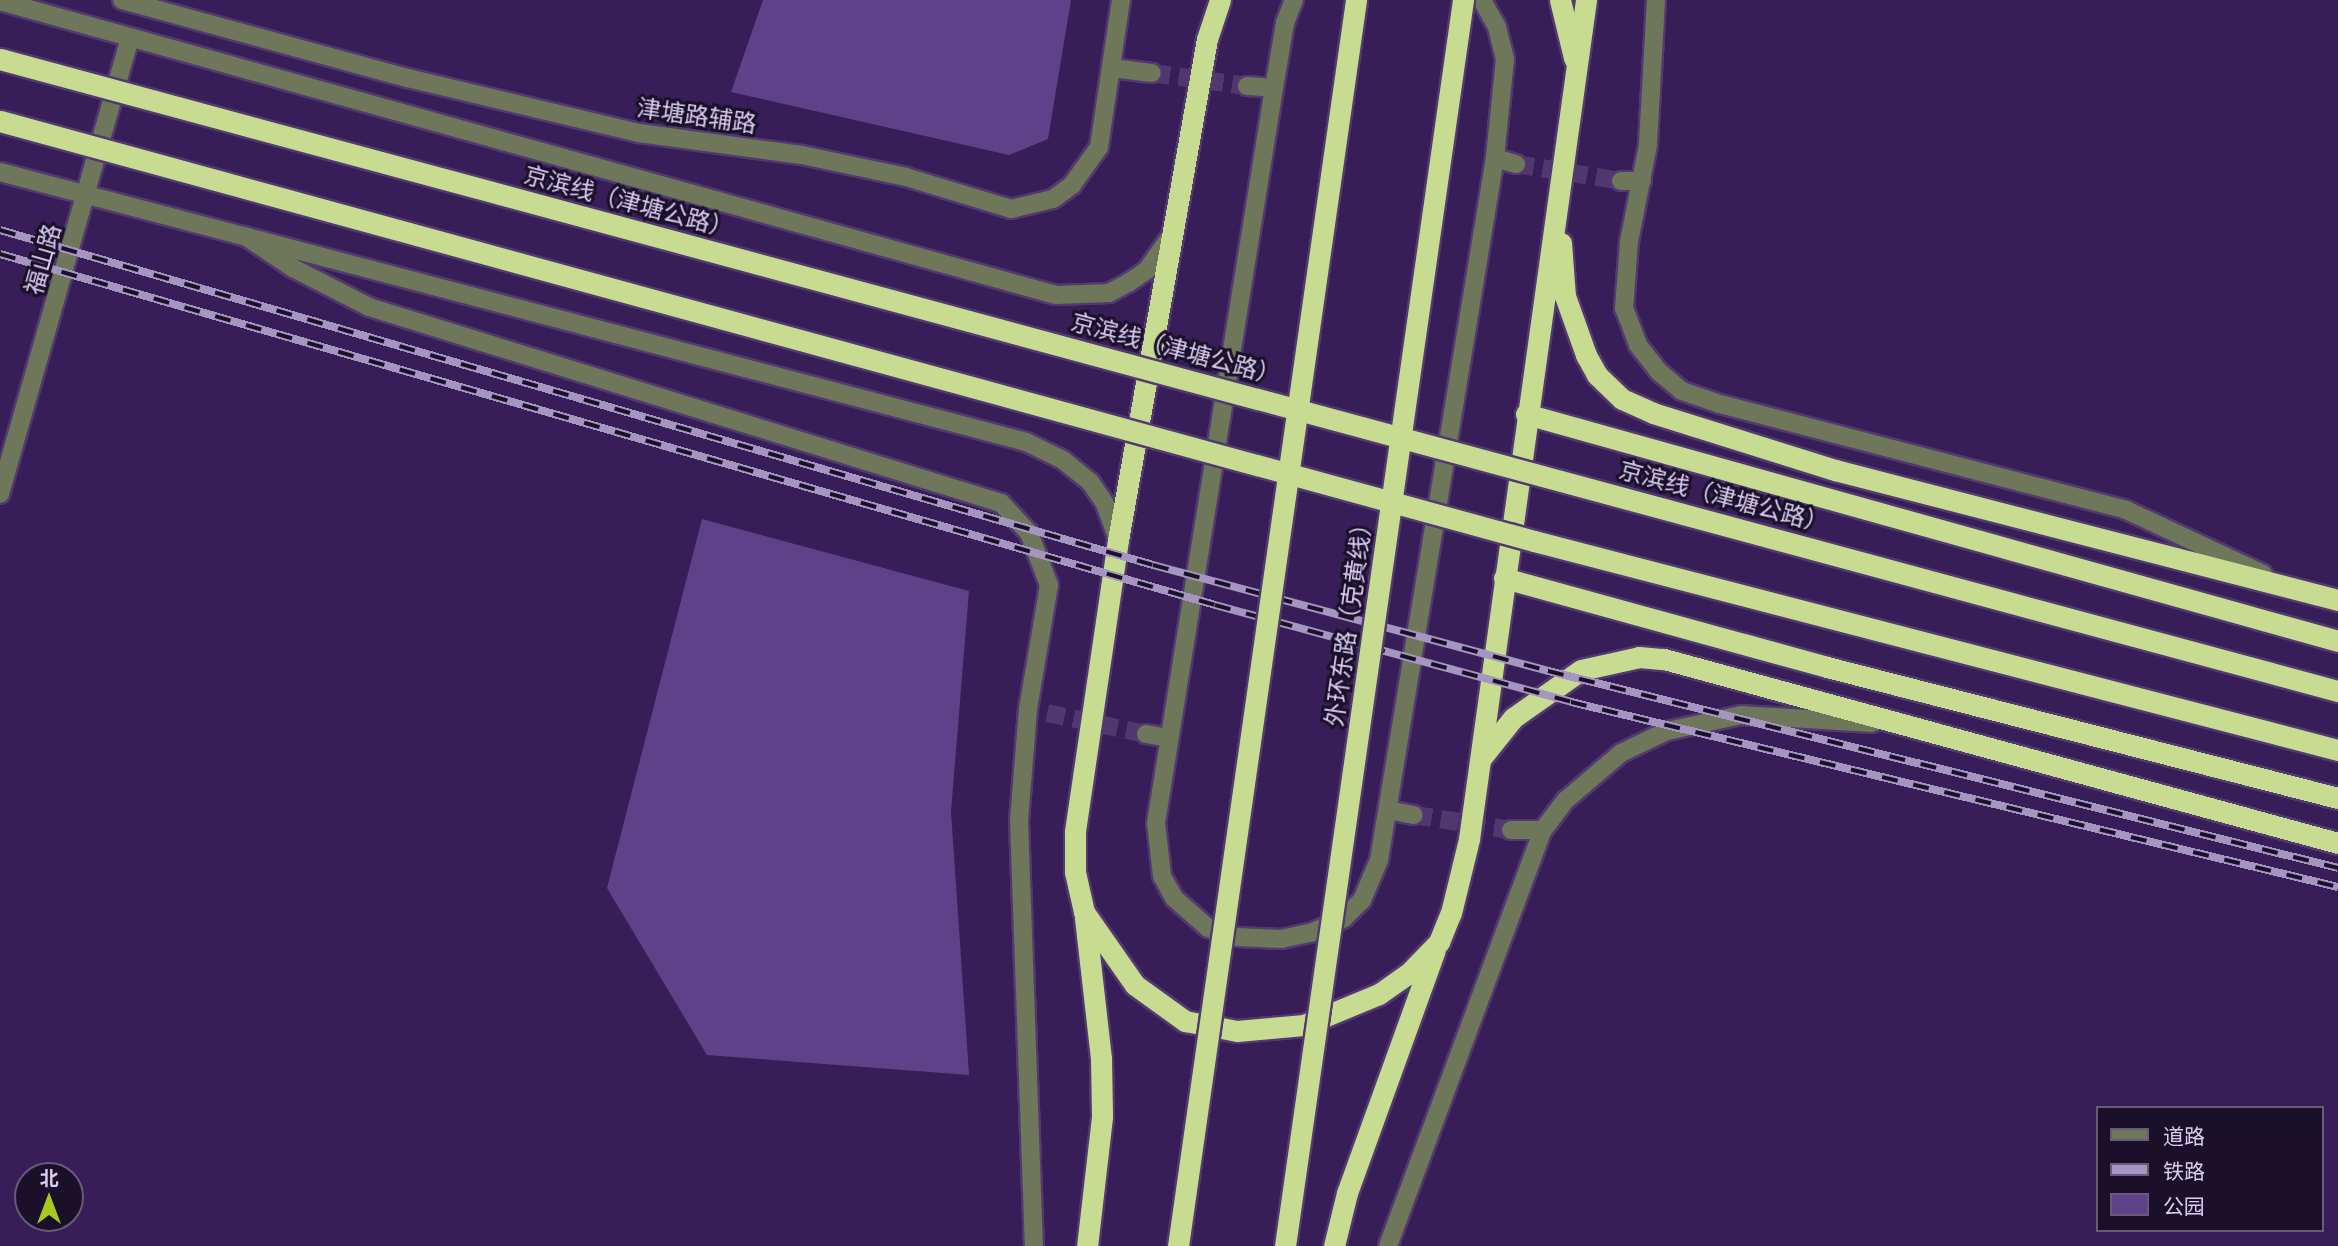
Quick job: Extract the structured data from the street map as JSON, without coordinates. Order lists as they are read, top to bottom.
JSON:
{
  "streets": {
    "highway": ["京滨线（津塘公路）", "外环东路（克黄线）"],
    "street": ["津塘路辅路", "福山路"]
  },
  "legend": ["道路", "铁路", "公园"],
  "north": "top"
}
